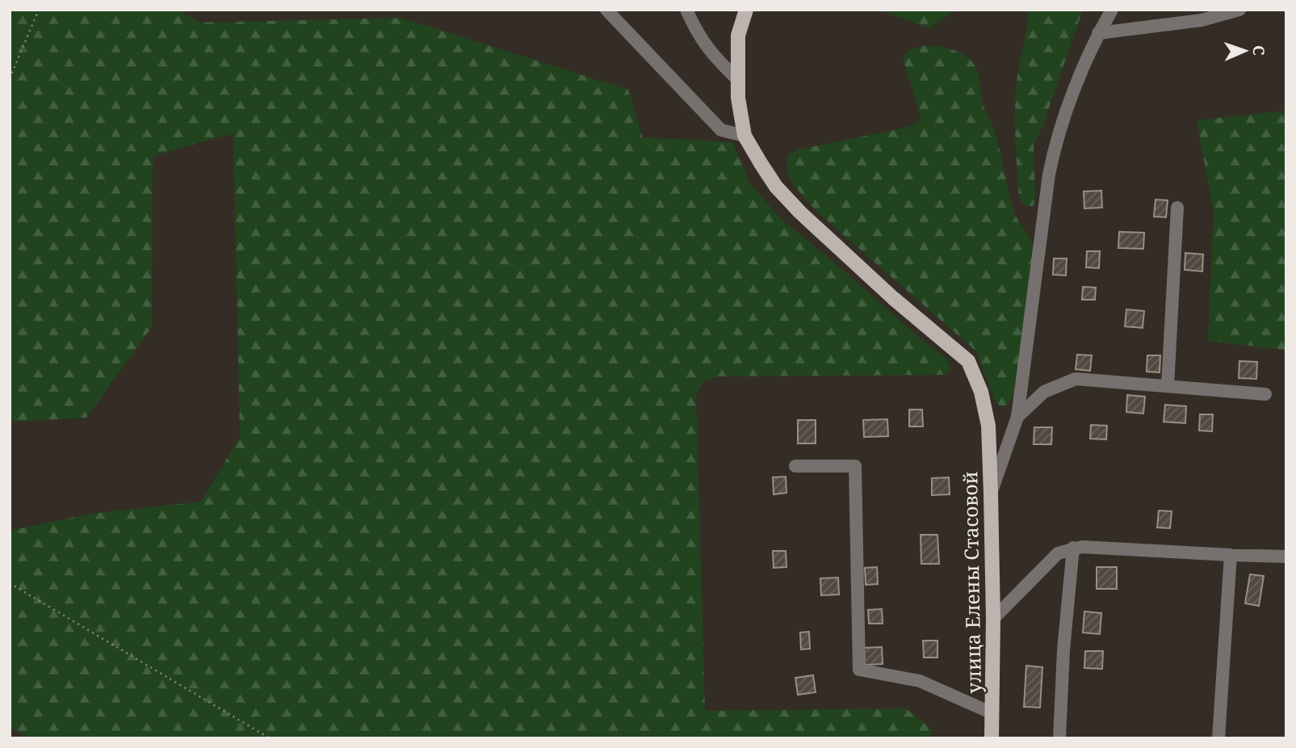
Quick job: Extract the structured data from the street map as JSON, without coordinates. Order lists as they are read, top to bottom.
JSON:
{
  "streets": {
    "main road": ["улица Елены Стасовой"]
  },
  "north": "right"
}
